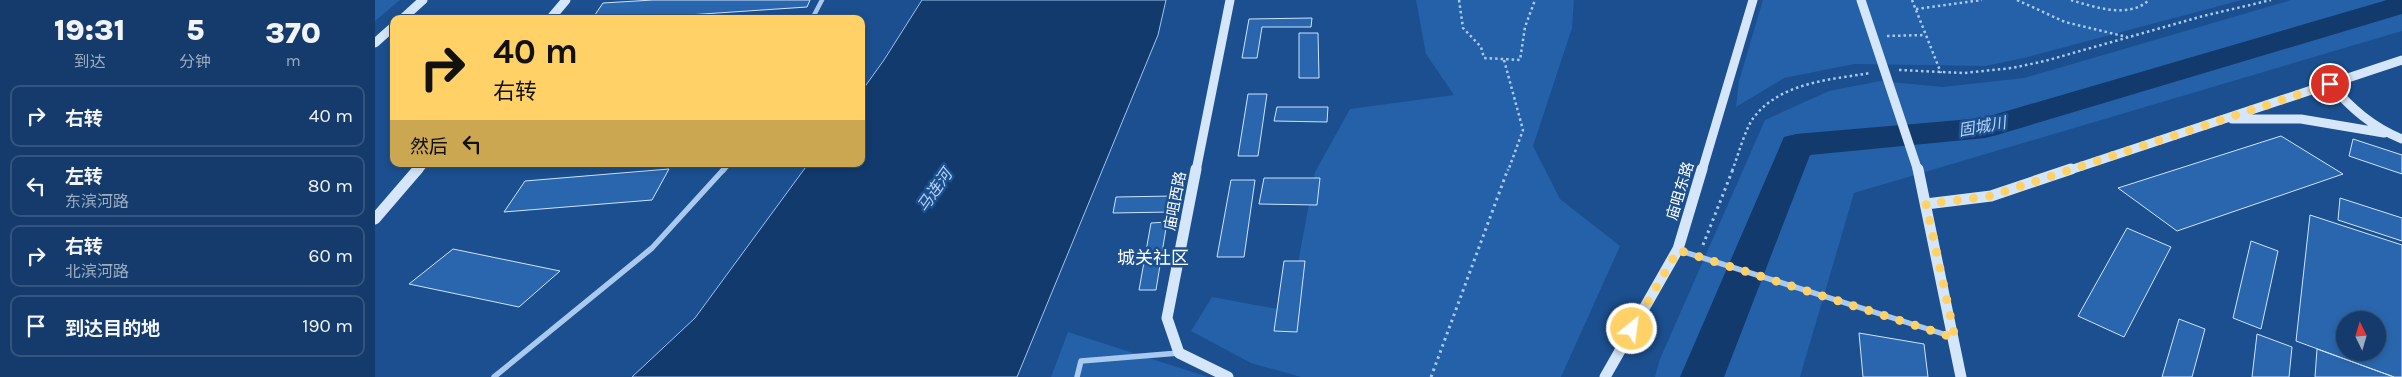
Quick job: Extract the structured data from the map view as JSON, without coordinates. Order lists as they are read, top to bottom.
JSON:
{
  "streets": {
    "main road": ["庙咀东路", "庙咀西路"]
  },
  "districts": ["城关社区"],
  "water": ["固城川", "马连河"],
  "north": "top",
  "page": {
    "eta": [
      "19:31",
      "到达",
      "5",
      "分钟",
      "370",
      "m"
    ],
    "turn": ["40 m", "右转"],
    "list": [
      {
        "name": "右转",
        "value": "40 m"
      },
      {
        "name": "左转",
        "note": "东滨河路",
        "value": "80 m"
      },
      {
        "name": "右转",
        "note": "北滨河路",
        "value": "60 m"
      },
      {
        "name": "到达目的地",
        "value": "190 m"
      }
    ],
    "then": "然后"
  }
}
